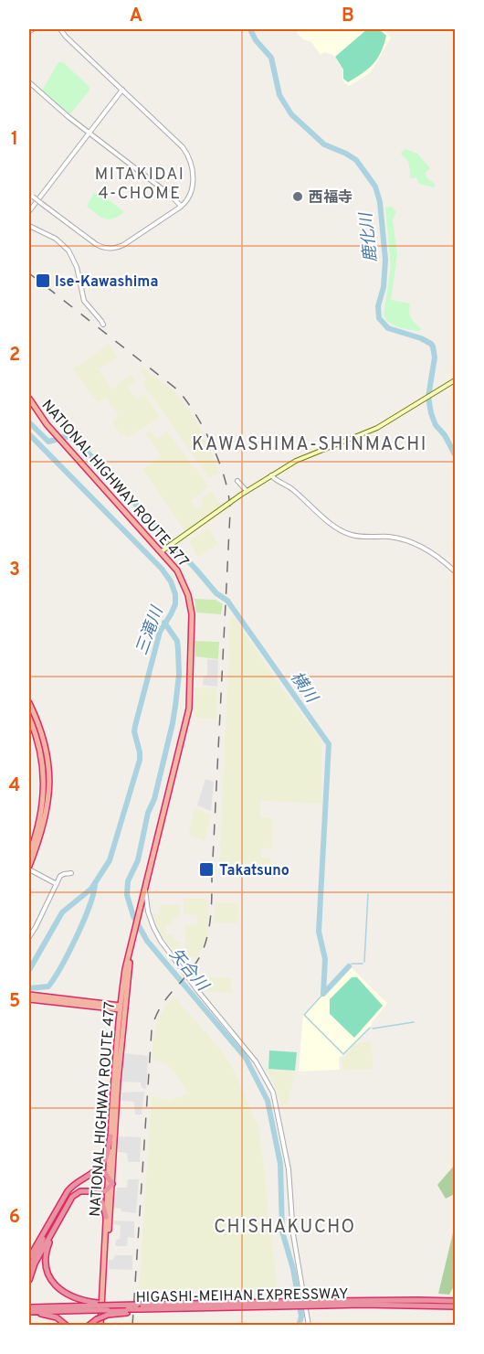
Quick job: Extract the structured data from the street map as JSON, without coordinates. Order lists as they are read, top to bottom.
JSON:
{
  "streets": {
    "highway": ["NATIONAL HIGHWAY ROUTE 477", "HIGASHI-MEIHAN EXPRESSWAY"]
  },
  "districts": ["MITAKIDAI 4-CHOME", "KAWASHIMA-SHINMACHI", "CHISHAKUCHO"],
  "water": [
    "鹿化川",
    "三滝川",
    "横川",
    "矢合川"
  ],
  "places": {
    "other": ["西福寺"],
    "transit": ["Ise-Kawashima", "Takatsuno"]
  },
  "grid": {
    "columns": ["A", "B"],
    "rows": [
      "1",
      "2",
      "3",
      "4",
      "5",
      "6"
    ]
  }
}
